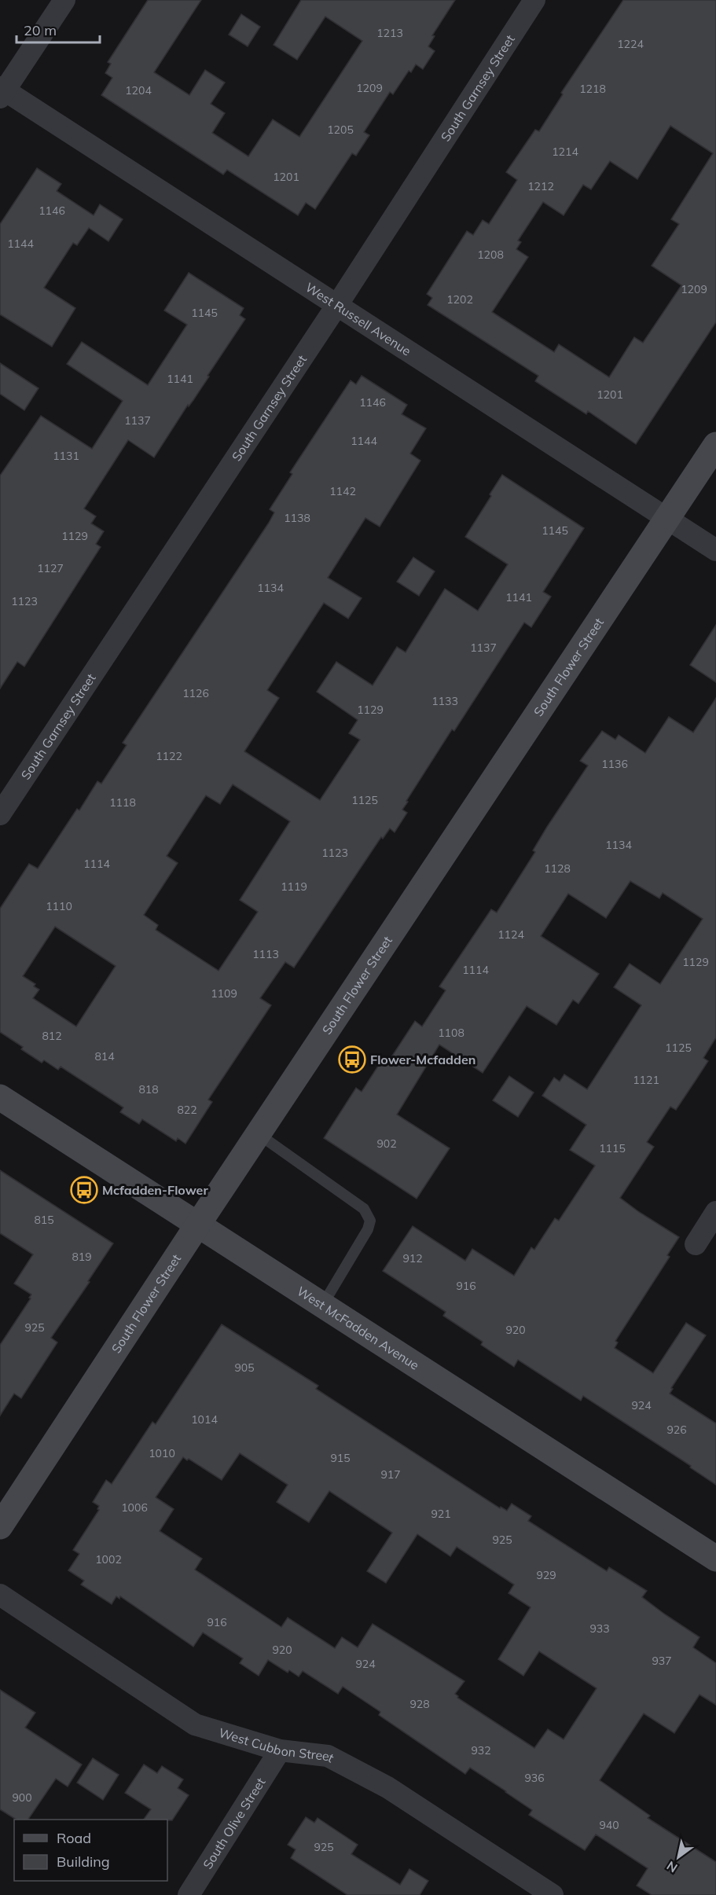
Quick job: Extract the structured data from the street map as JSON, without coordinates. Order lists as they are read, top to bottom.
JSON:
{
  "streets": {
    "street": [
      "South Garnsey Street",
      "West Russell Avenue",
      "South Flower Street",
      "West McFadden Avenue",
      "West Cubbon Street",
      "South Olive Street"
    ]
  },
  "crossings": [
    ["South Garnsey Street", "West Russell Avenue"],
    ["West Russell Avenue", "South Flower Street"],
    ["South Flower Street", "West McFadden Avenue"],
    ["West Cubbon Street", "South Olive Street"]
  ],
  "places": {
    "bus stop": ["Flower-Mcfadden", "Mcfadden-Flower"]
  },
  "house_numbers": [
    "1213",
    "1224",
    "1209",
    "1218",
    "1204",
    "1205",
    "1214",
    "1201",
    "1212",
    "1146",
    "1144",
    "1208",
    "1209",
    "1202",
    "1145",
    "1141",
    "1201",
    "1146",
    "1137",
    "1144",
    "1131",
    "1142",
    "1138",
    "1145",
    "1129",
    "1127",
    "1134",
    "1141",
    "1123",
    "1137",
    "1126",
    "1133",
    "1129",
    "1122",
    "1136",
    "1125",
    "1118",
    "1134",
    "1123",
    "1114",
    "1128",
    "1119",
    "1110",
    "1124",
    "1113",
    "1129",
    "1114",
    "1109",
    "1108",
    "812",
    "1125",
    "814",
    "1121",
    "818",
    "822",
    "902",
    "1115",
    "815",
    "819",
    "912",
    "916",
    "925",
    "920",
    "905",
    "924",
    "1014",
    "926",
    "1010",
    "915",
    "917",
    "1006",
    "921",
    "925",
    "1002",
    "929",
    "916",
    "933",
    "920",
    "937",
    "924",
    "928",
    "932",
    "936",
    "900",
    "940",
    "925"
  ],
  "legend": ["Road", "Building"],
  "scale_bar": "20 m",
  "north": "bottom left"
}
